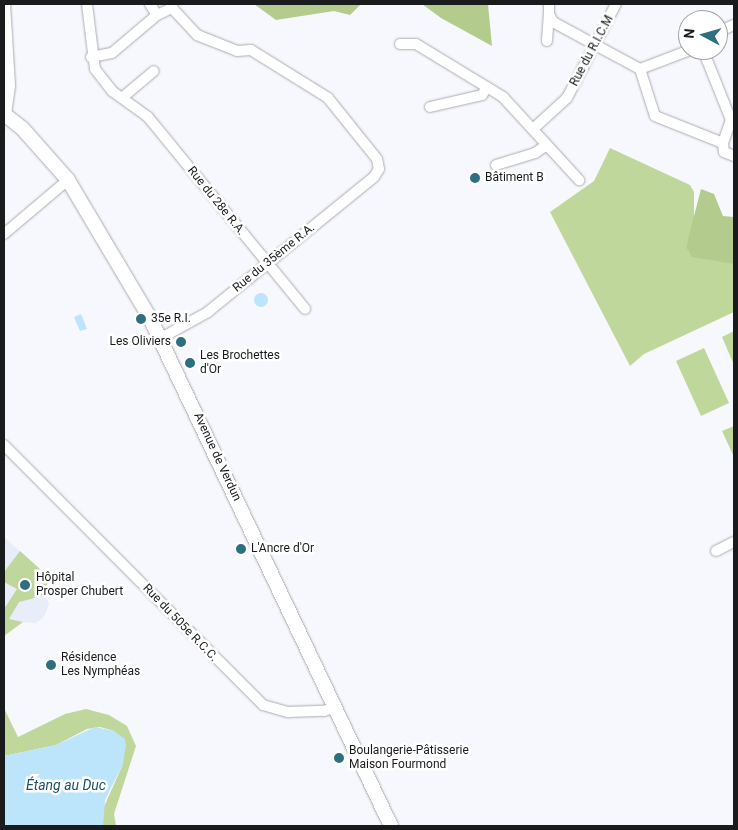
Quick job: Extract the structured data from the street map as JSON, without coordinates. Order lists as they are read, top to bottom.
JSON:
{
  "streets": {
    "main road": ["Avenue de Verdun"],
    "street": [
      "Rue du R.I.C.M",
      "Rue du 28e R.A.",
      "Rue du 35ème R.A.",
      "Rue du 505e R.C.C."
    ]
  },
  "crossings": [
    ["Rue du 28e R.A.", "Rue du 35ème R.A."],
    ["Rue du 35ème R.A.", "Avenue de Verdun"],
    ["Avenue de Verdun", "Rue du 505e R.C.C."]
  ],
  "water": ["Étang au Duc"],
  "places": [
    "Bâtiment B",
    "35e R.I.",
    "Les Oliviers",
    "Les Brochettes d'Or",
    "L'Ancre d'Or",
    "Hôpital Prosper Chubert",
    "Résidence Les Nymphéas",
    "Boulangerie-Pâtisserie Maison Fourmond"
  ],
  "north": "left"
}
